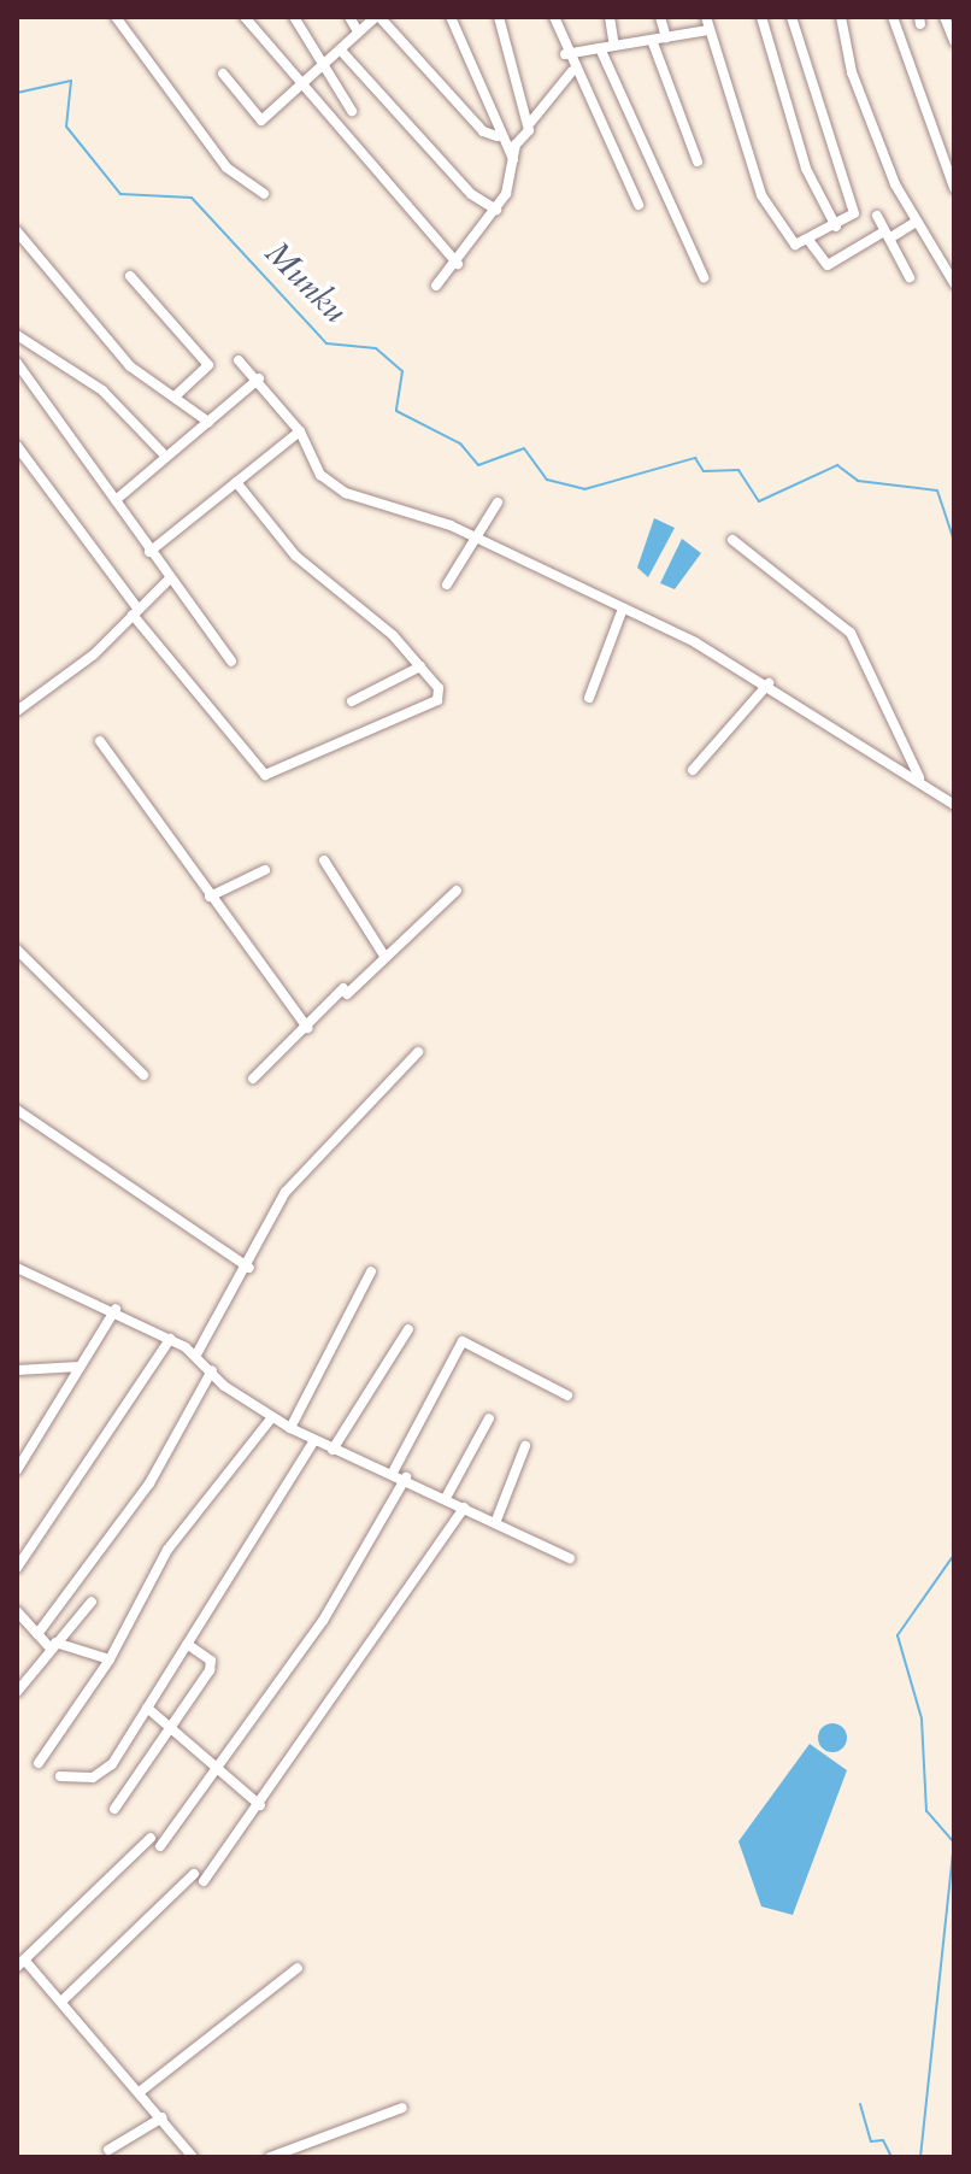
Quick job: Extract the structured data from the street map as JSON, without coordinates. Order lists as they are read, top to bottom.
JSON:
{
  "water": ["Munku"]
}
